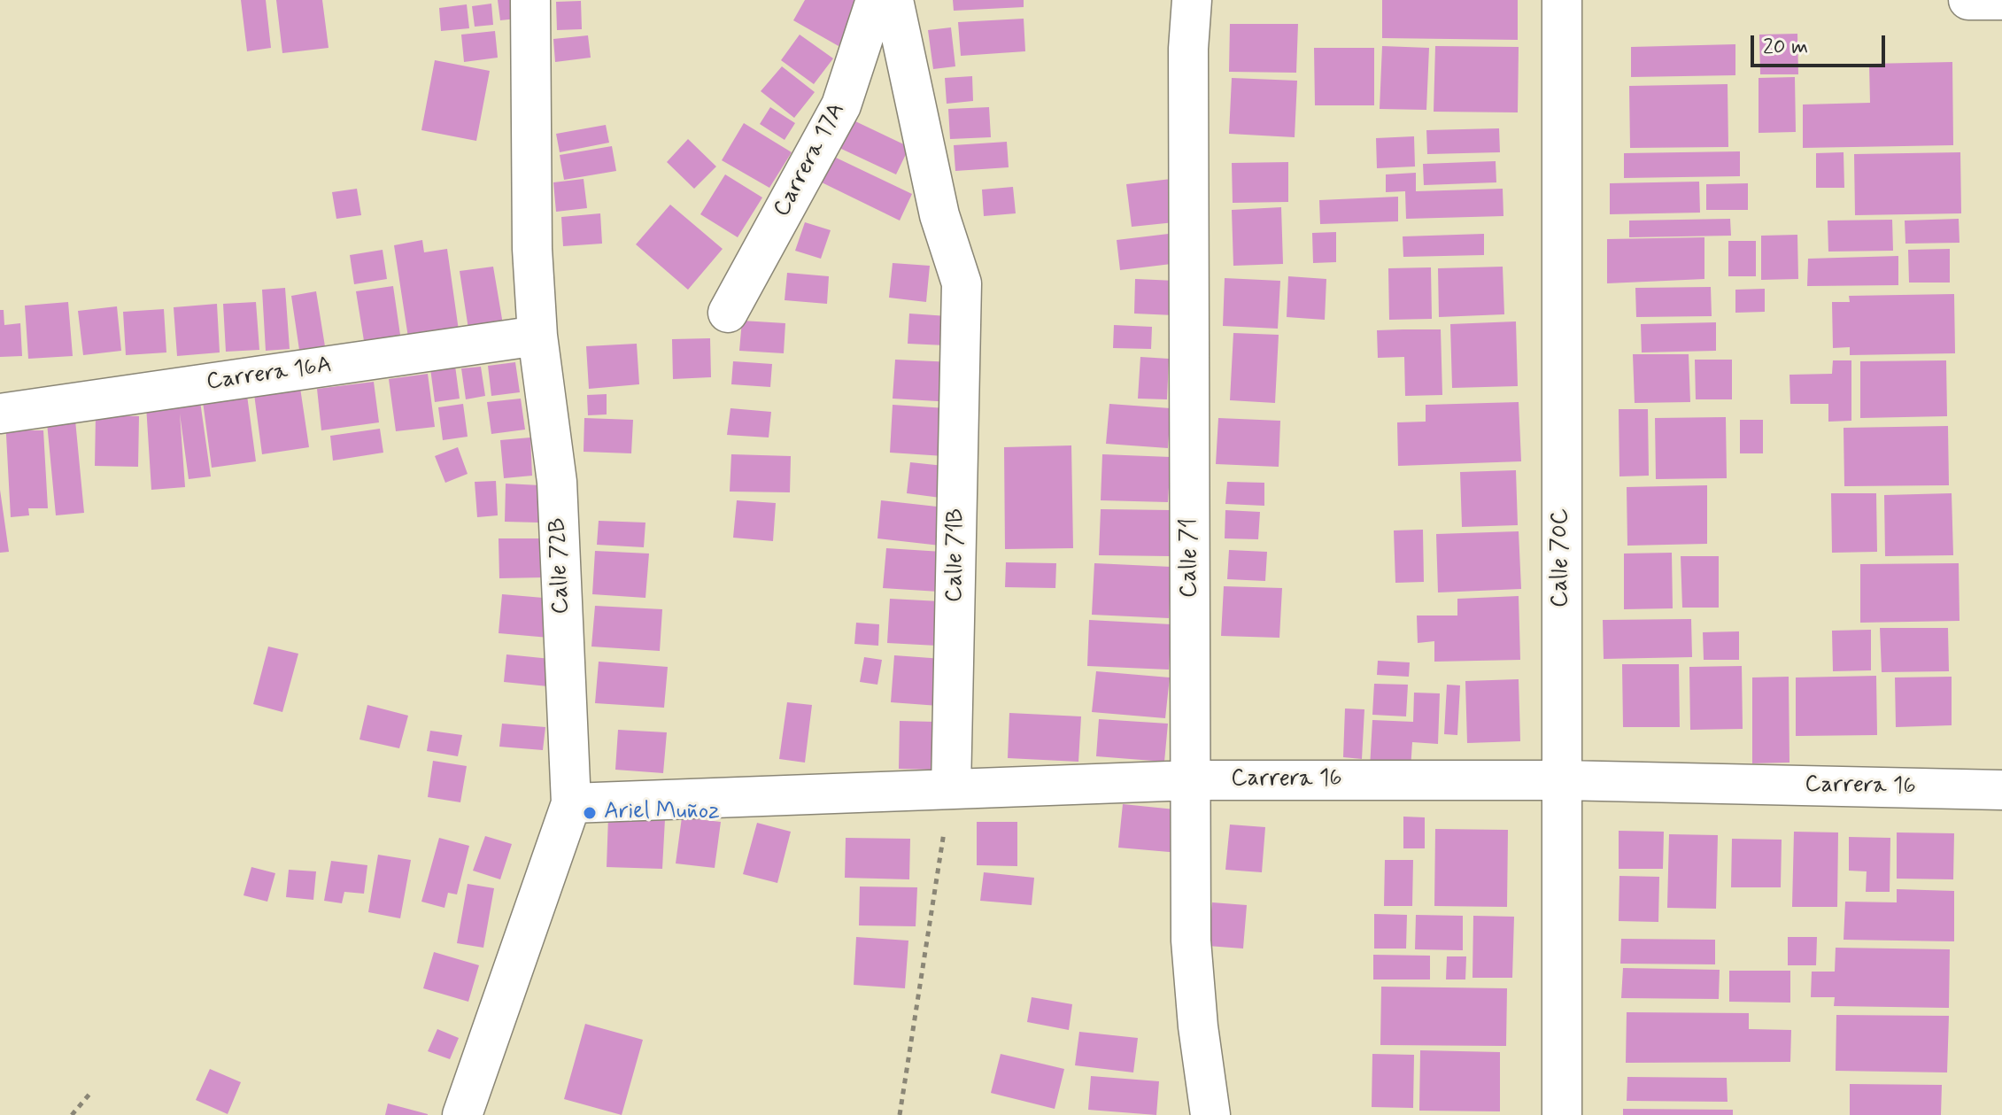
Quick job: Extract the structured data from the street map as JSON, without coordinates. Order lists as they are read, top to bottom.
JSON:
{
  "streets": {
    "street": [
      "Carrera 17A",
      "Carrera 16A",
      "Calle 71B",
      "Calle 71",
      "Calle 70C",
      "Calle 72B",
      "Carrera 16"
    ]
  },
  "crossings": [
    ["Carrera 16A", "Calle 72B"],
    ["Calle 71B", "Carrera 16"],
    ["Calle 71", "Carrera 16"],
    ["Calle 70C", "Carrera 16"],
    ["Calle 72B", "Carrera 16"]
  ],
  "places": ["Ariel Muñoz"],
  "scale_bar": "20 m"
}
